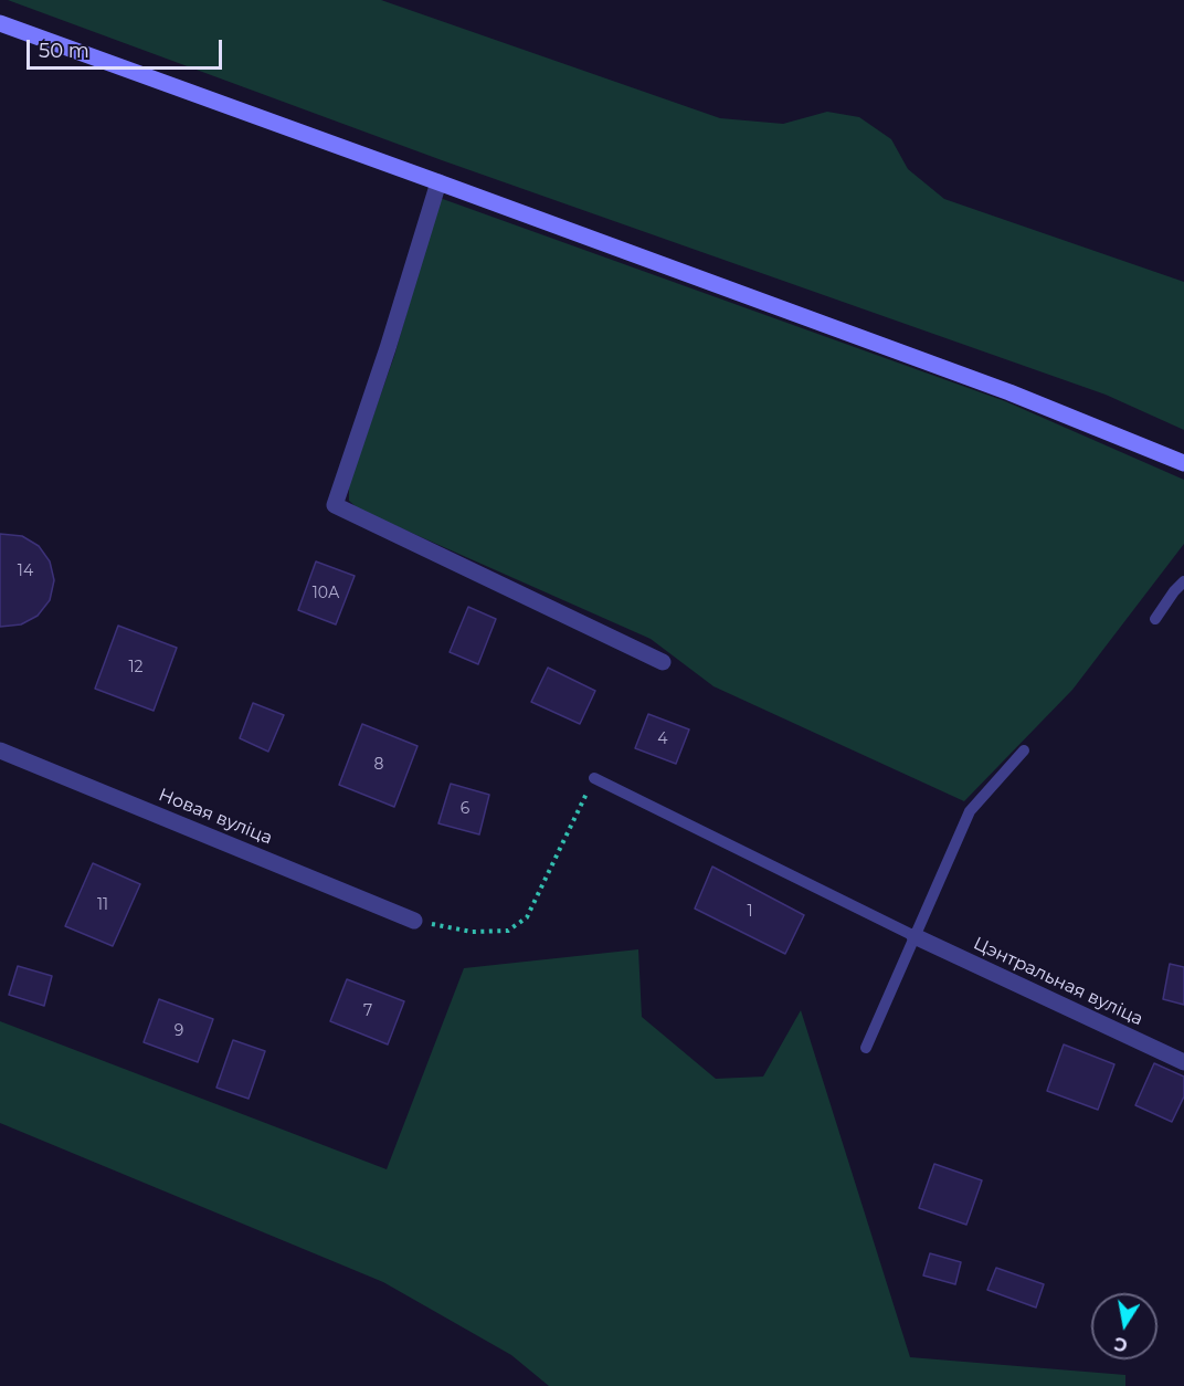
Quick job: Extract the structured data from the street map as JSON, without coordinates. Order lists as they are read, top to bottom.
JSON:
{
  "streets": {
    "street": ["Новая вуліца", "Цэнтральная вуліца"]
  },
  "house_numbers": [
    "14",
    "10А",
    "12",
    "4",
    "8",
    "6",
    "11",
    "1",
    "7",
    "9"
  ],
  "scale_bar": "50 m",
  "north": "bottom"
}
